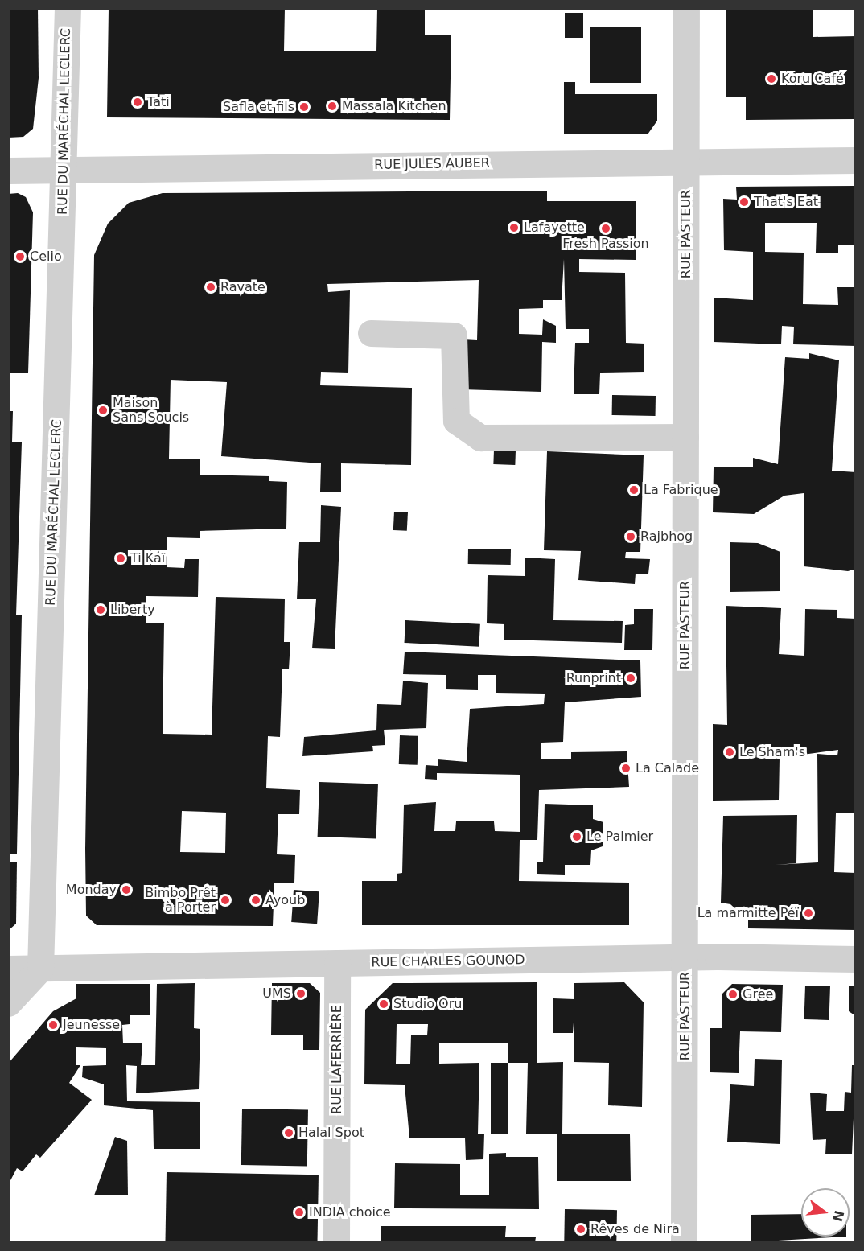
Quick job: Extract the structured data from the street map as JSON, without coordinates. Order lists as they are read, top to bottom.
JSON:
{
  "streets": {
    "street": [
      "RUE DU MARÉCHAL LECLERC",
      "RUE JULES AUBER",
      "RUE PASTEUR",
      "RUE CHARLES GOUNOD",
      "RUE LAFERRIÈRE"
    ]
  },
  "crossings": [
    ["RUE DU MARÉCHAL LECLERC", "RUE JULES AUBER"],
    ["RUE DU MARÉCHAL LECLERC", "RUE CHARLES GOUNOD"],
    ["RUE JULES AUBER", "RUE PASTEUR"],
    ["RUE PASTEUR", "RUE CHARLES GOUNOD"],
    ["RUE CHARLES GOUNOD", "RUE LAFERRIÈRE"]
  ],
  "places": [
    "Koru Café",
    "Tati",
    "Massala Kitchen",
    "Safla et fils",
    "That's Eat",
    "Lafayette",
    "Fresh Passion",
    "Celio",
    "Ravate",
    "Maison Sans Soucis",
    "La Fabrique",
    "Rajbhog",
    "Ti Kaï",
    "Liberty",
    "Runprint",
    "Le Sham's",
    "La Calade",
    "Le Palmier",
    "Monday",
    "Bimbo Prêt à Porter",
    "Ayoub",
    "La marmitte Péï",
    "UMS",
    "Gree",
    "Studio Oru",
    "Jeunesse",
    "Halal Spot",
    "INDIA choice",
    "Rêves de Nira"
  ],
  "north": "right"
}
